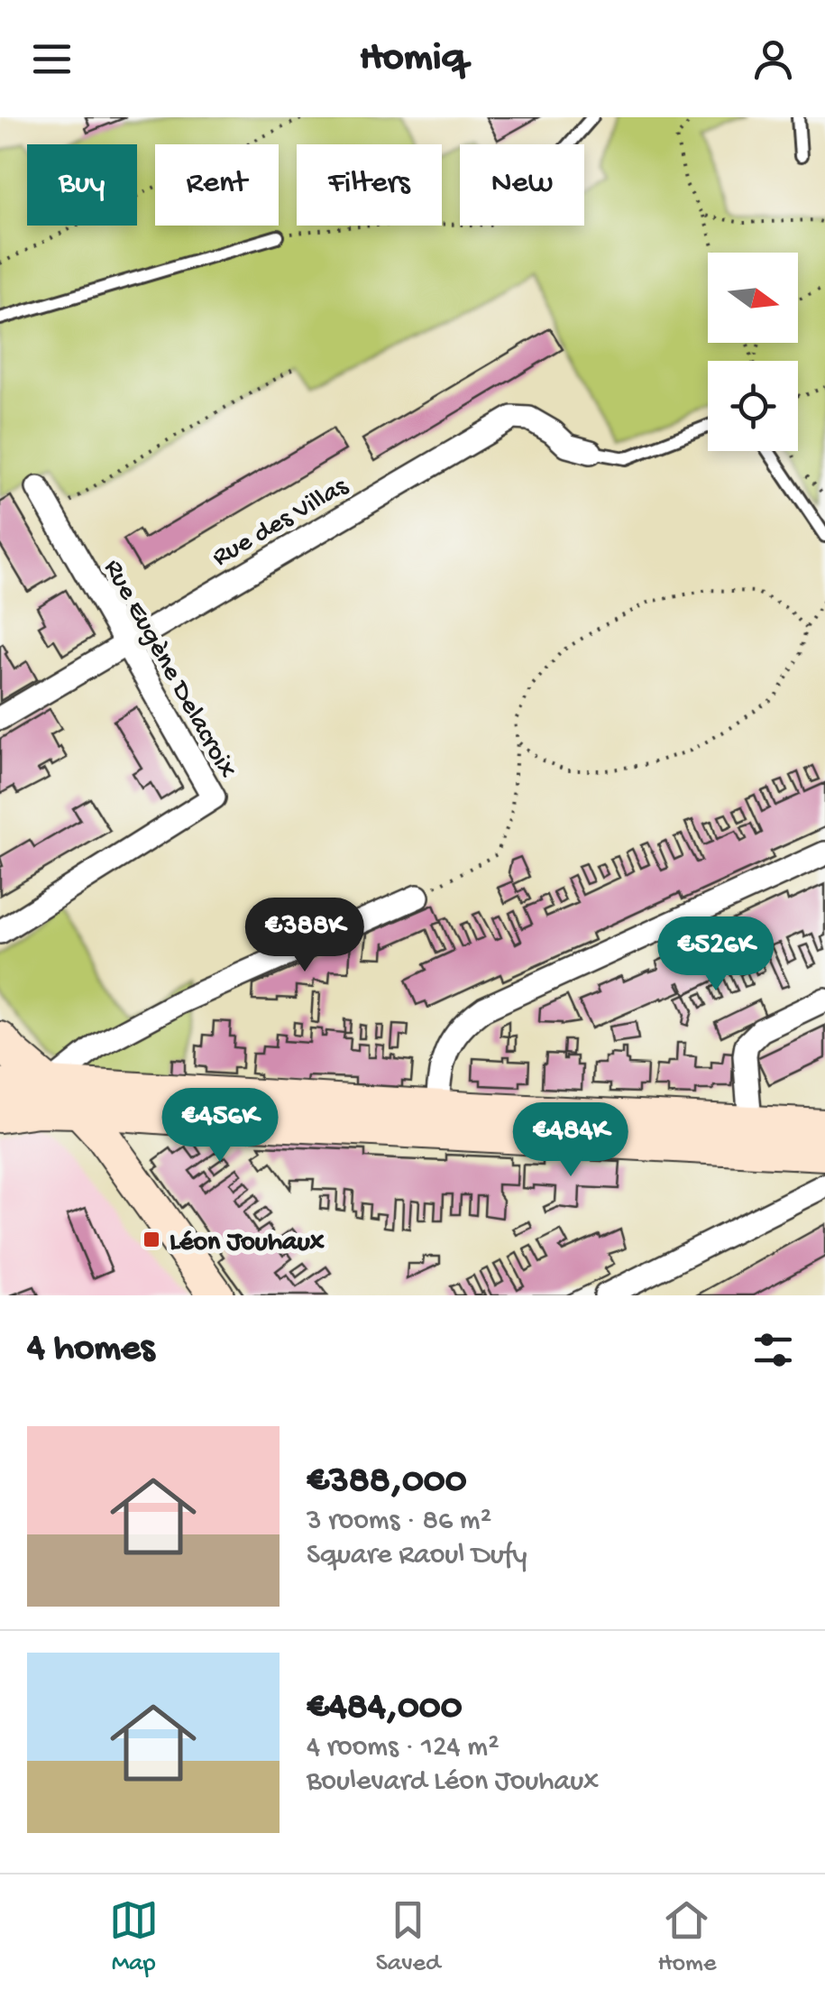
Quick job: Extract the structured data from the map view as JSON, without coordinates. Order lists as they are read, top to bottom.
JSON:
{
  "streets": {
    "street": ["Rue des Villas", "Rue Eugène Delacroix"]
  },
  "crossings": [
    ["Rue des Villas", "Rue Eugène Delacroix"]
  ],
  "places": {
    "transit": ["Léon Jouhaux"]
  },
  "north": "right",
  "page": {
    "header": "Homiq",
    "chip": [
      "Buy",
      "Rent",
      "Filters",
      "New"
    ],
    "price": [
      "€388K",
      "€526K",
      "€456K",
      "€484K"
    ],
    "heading": "4 homes",
    "list": [
      {
        "name": "€388,000",
        "note": "3 rooms · 86 m² · Square Raoul Dufy"
      },
      {
        "name": "€484,000",
        "note": "4 rooms · 124 m² · Boulevard Léon Jouhaux"
      }
    ],
    "tabs": ["Map", "Saved", "Home"]
  }
}
